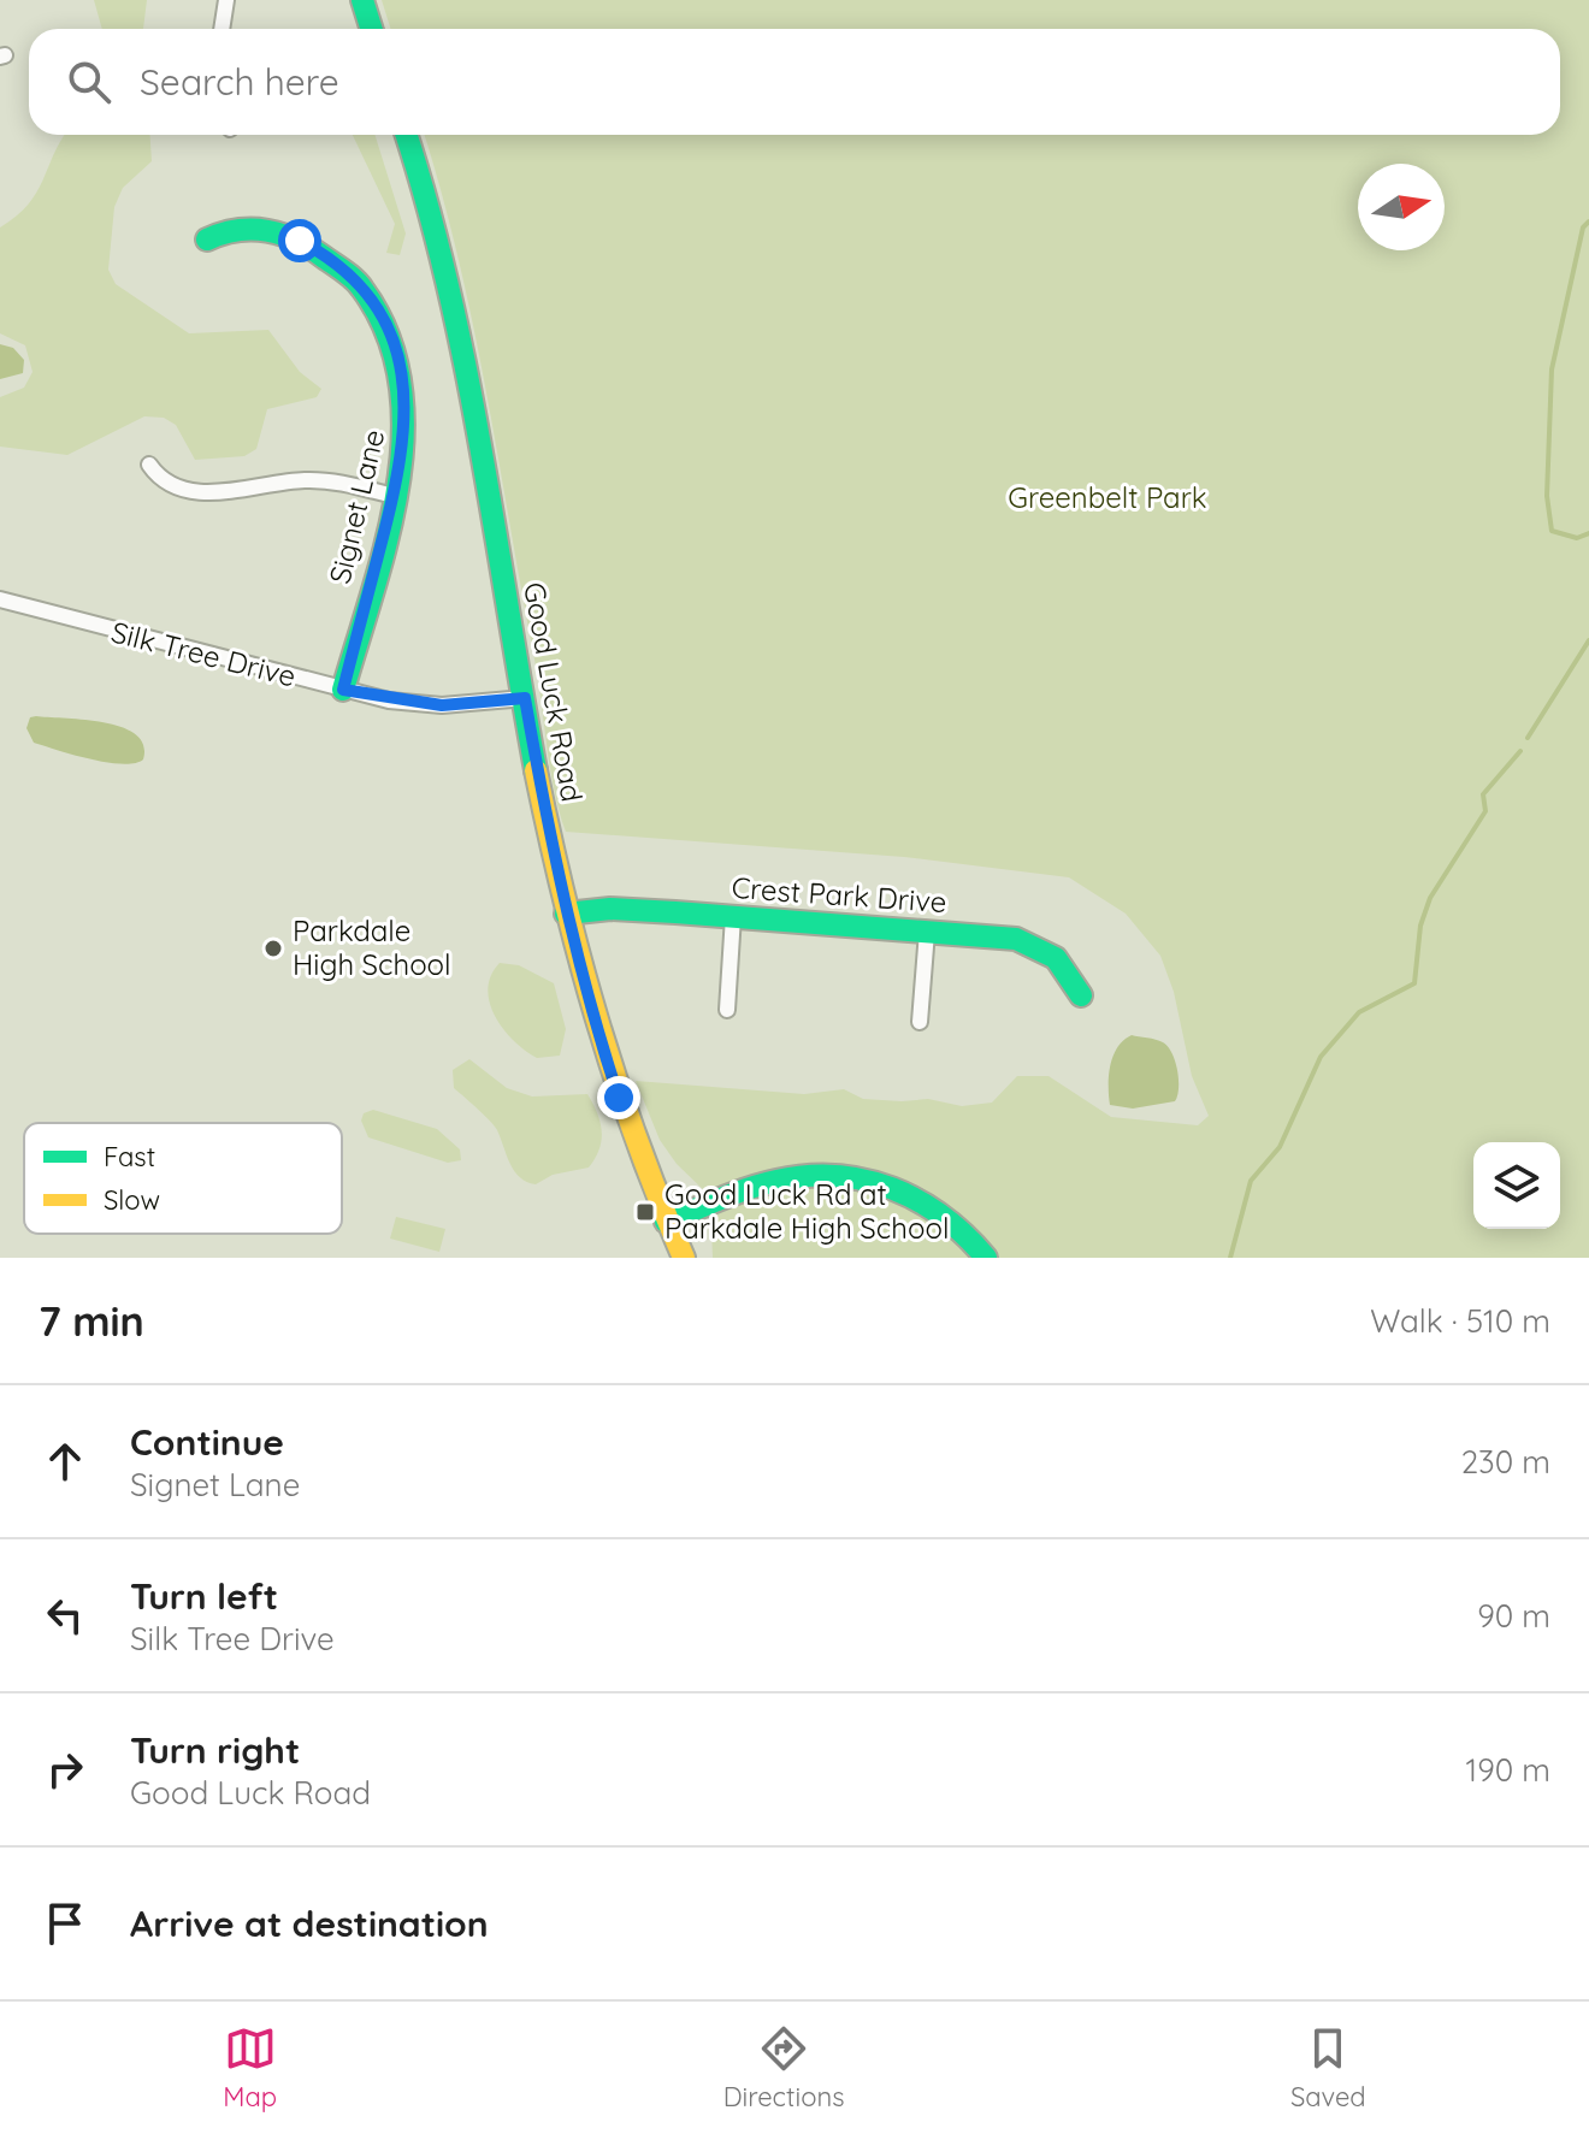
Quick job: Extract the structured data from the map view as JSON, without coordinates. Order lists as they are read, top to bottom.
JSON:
{
  "streets": {
    "street": [
      "Signet Lane",
      "Silk Tree Drive",
      "Good Luck Road",
      "Crest Park Drive"
    ]
  },
  "crossings": [
    ["Signet Lane", "Silk Tree Drive"],
    ["Silk Tree Drive", "Good Luck Road"],
    ["Good Luck Road", "Crest Park Drive"]
  ],
  "parks": ["Greenbelt Park"],
  "places": {
    "other": ["Parkdale High School"],
    "transit": ["Good Luck Rd at Parkdale High School"]
  },
  "legend": ["Fast", "Slow"],
  "north": "right",
  "page": {
    "search": "Search here",
    "heading": ["7 min", "Walk · 510 m"],
    "list": [
      ["Continue", "Signet Lane", "230 m"],
      ["Turn left", "Silk Tree Drive", "90 m"],
      ["Turn right", "Good Luck Road", "190 m"],
      "Arrive at destination"
    ],
    "nav": ["Map", "Directions", "Saved"]
  }
}
